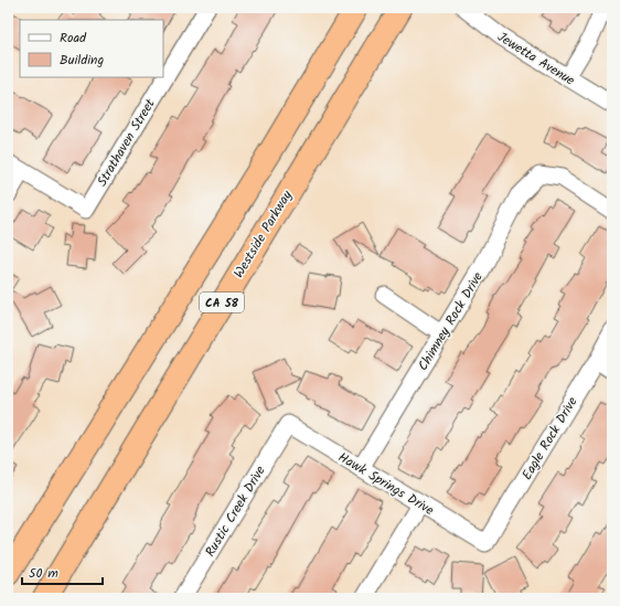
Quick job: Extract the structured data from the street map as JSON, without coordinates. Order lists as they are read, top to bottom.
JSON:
{
  "streets": {
    "highway": ["Westside Parkway", "CA 58"],
    "street": [
      "Jewetta Avenue",
      "Strathaven Street",
      "Chimney Rock Drive",
      "Eagle Rock Drive",
      "Hawk Springs Drive",
      "Rustic Creek Drive"
    ]
  },
  "crossings": [
    ["Chimney Rock Drive", "Hawk Springs Drive"],
    ["Eagle Rock Drive", "Hawk Springs Drive"],
    ["Hawk Springs Drive", "Rustic Creek Drive"]
  ],
  "legend": ["Road", "Building"],
  "scale_bar": "50 m"
}
